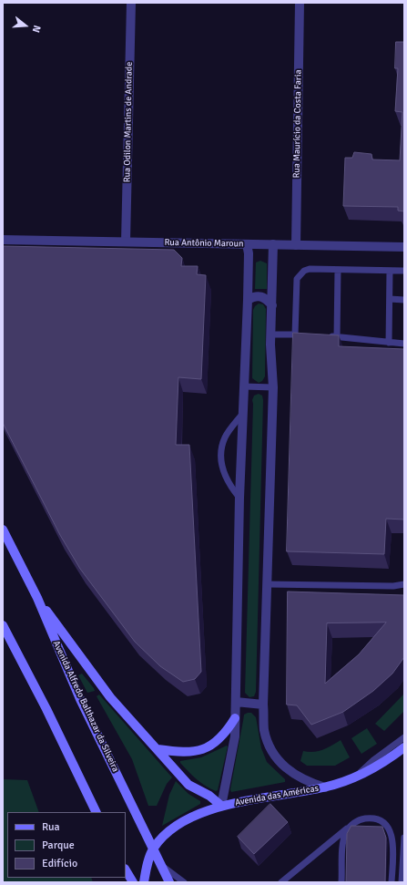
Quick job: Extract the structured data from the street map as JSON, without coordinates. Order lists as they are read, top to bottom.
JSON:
{
  "streets": {
    "main road": ["Avenida Alfredo Balthazar da Silveira", "Avenida das Américas"],
    "street": ["Rua Odilon Martins de Andrade", "Rua Maurício da Costa Faria", "Rua Antônio Maroun"]
  },
  "crossings": [
    ["Rua Odilon Martins de Andrade", "Rua Antônio Maroun"],
    ["Rua Maurício da Costa Faria", "Rua Antônio Maroun"],
    ["Avenida Alfredo Balthazar da Silveira", "Avenida das Américas"]
  ],
  "legend": ["Rua", "Parque", "Edifício"],
  "north": "right"
}
